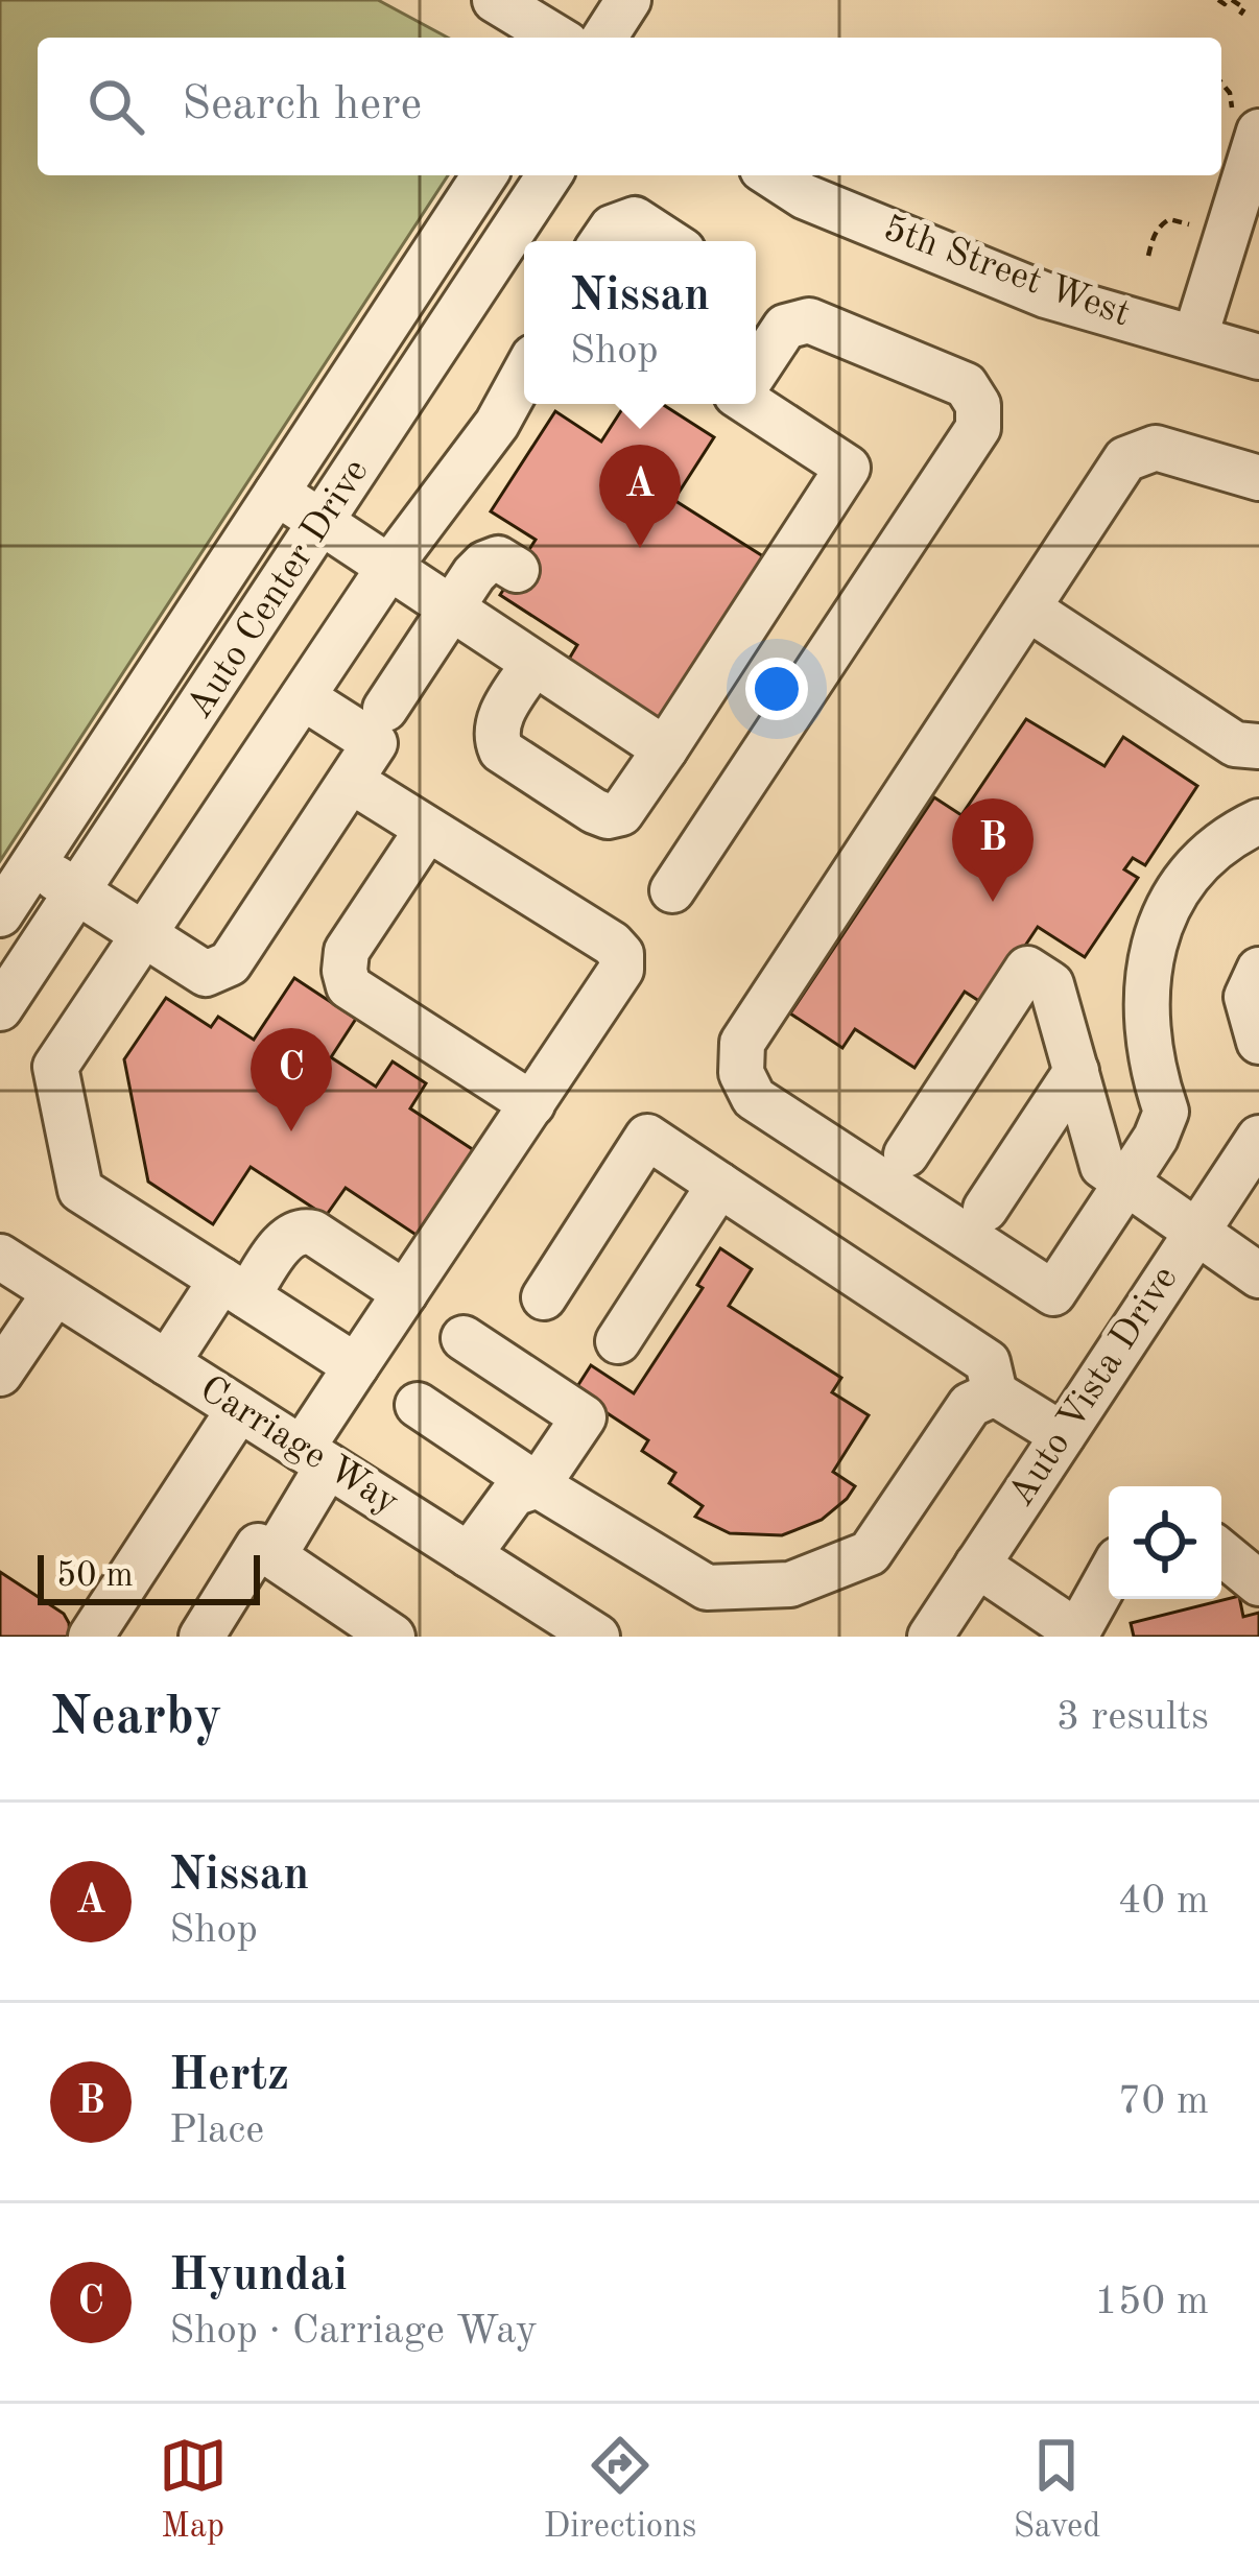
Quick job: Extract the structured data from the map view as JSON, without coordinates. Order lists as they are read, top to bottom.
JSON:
{
  "streets": {
    "street": [
      "5th Street West",
      "Auto Center Drive",
      "Auto Vista Drive",
      "Carriage Way"
    ]
  },
  "scale_bar": "50 m",
  "page": {
    "search": "Search here",
    "popup": ["Nissan", "Shop"],
    "pins": ["A", "B", "C"],
    "scale": "50 m",
    "heading": ["Nearby", "3 results"],
    "list": [
      {
        "mark": "A",
        "name": "Nissan",
        "note": "Shop",
        "value": "40 m"
      },
      {
        "mark": "B",
        "name": "Hertz",
        "note": "Place",
        "value": "70 m"
      },
      {
        "mark": "C",
        "name": "Hyundai",
        "note": "Shop · Carriage Way",
        "value": "150 m"
      }
    ],
    "nav": ["Map", "Directions", "Saved"]
  }
}
